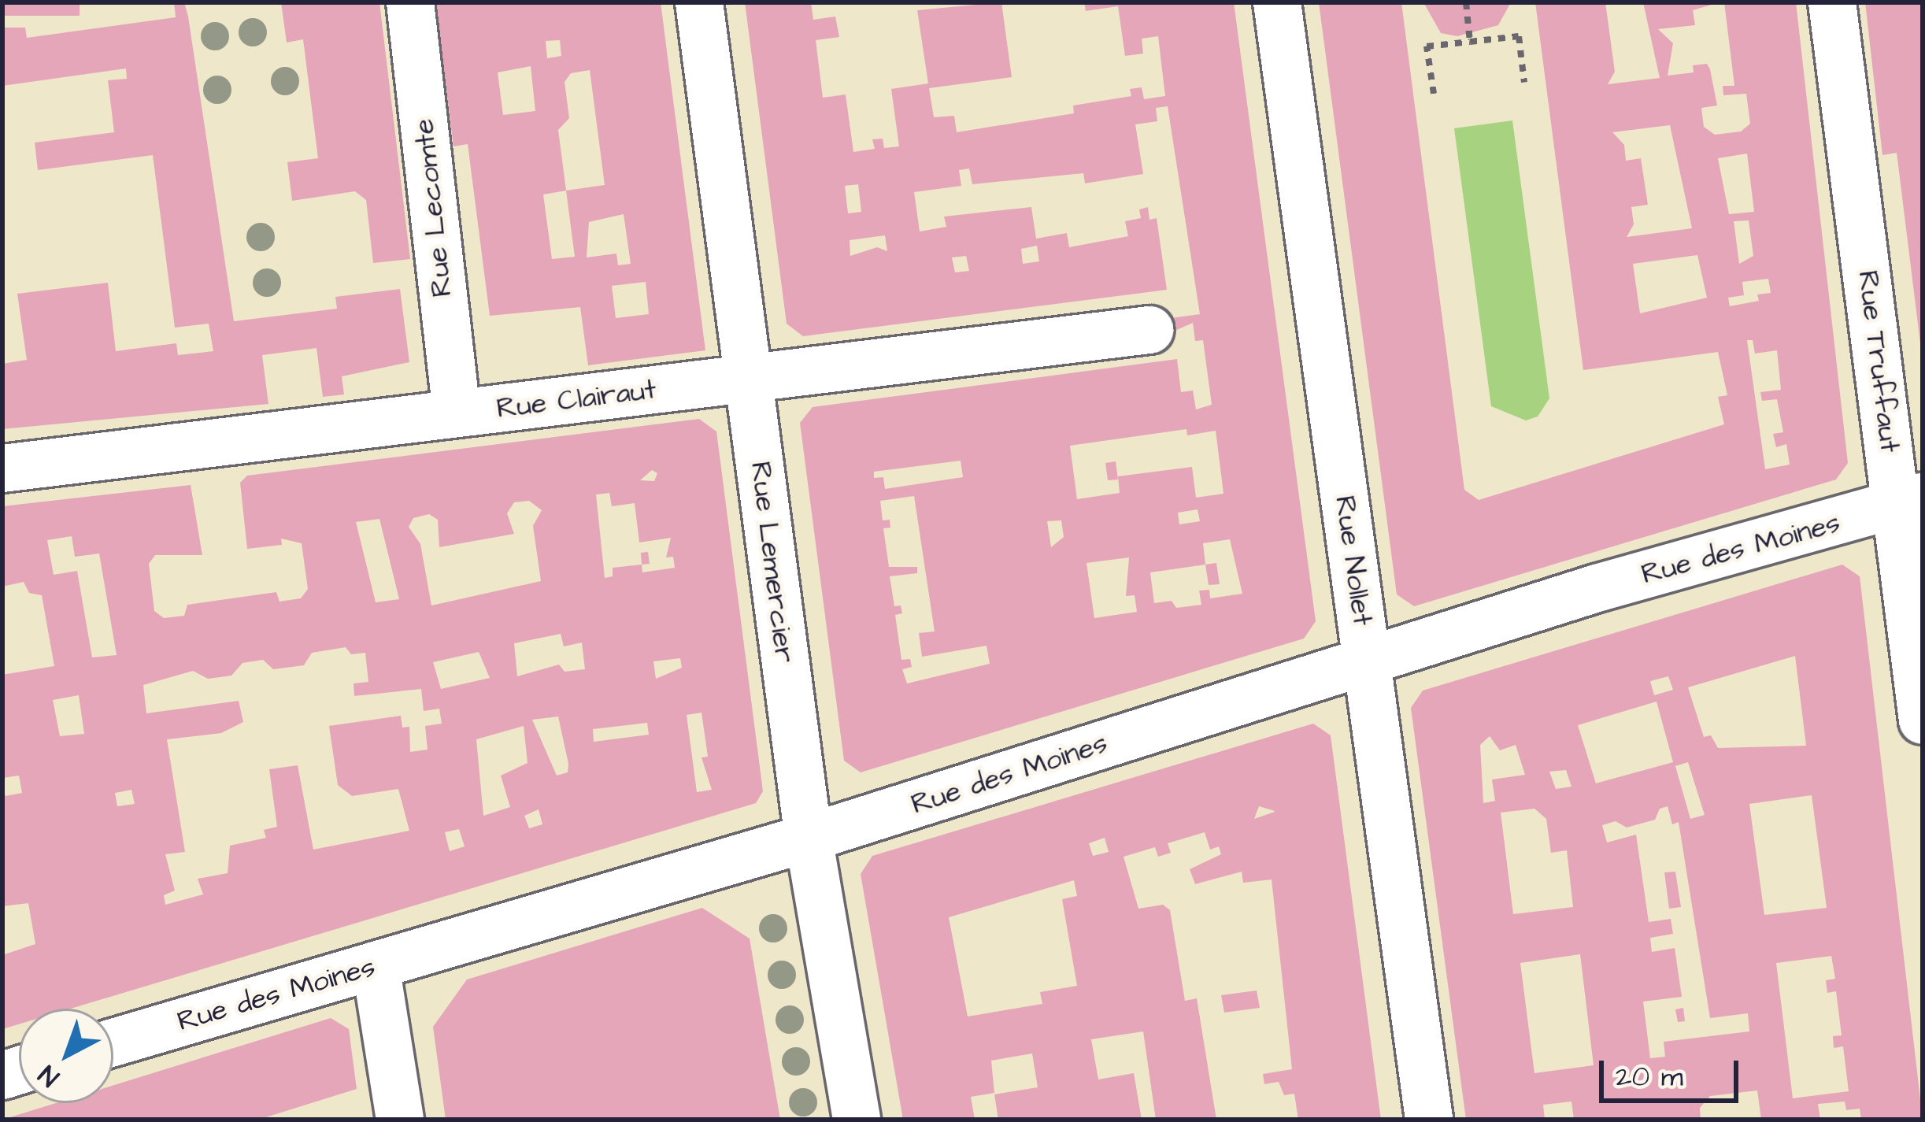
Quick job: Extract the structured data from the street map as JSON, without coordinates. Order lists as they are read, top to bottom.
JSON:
{
  "streets": {
    "street": [
      "Rue Lecomte",
      "Rue Truffaut",
      "Rue Clairaut",
      "Rue des Moines",
      "Rue Nollet",
      "Rue Lemercier"
    ]
  },
  "crossings": [
    ["Rue Lecomte", "Rue Clairaut"],
    ["Rue Truffaut", "Rue des Moines"],
    ["Rue Clairaut", "Rue Lemercier"],
    ["Rue des Moines", "Rue Nollet"],
    ["Rue des Moines", "Rue Lemercier"]
  ],
  "scale_bar": "20 m",
  "north": "bottom left"
}
